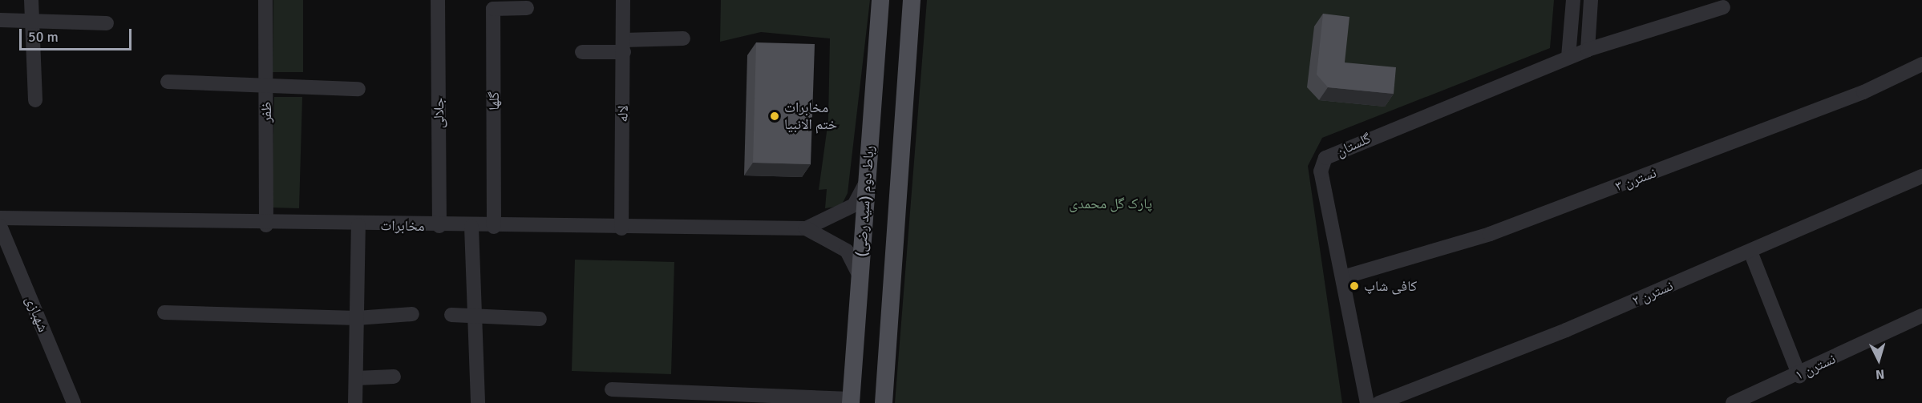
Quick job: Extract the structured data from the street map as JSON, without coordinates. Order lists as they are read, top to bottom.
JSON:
{
  "streets": {
    "main road": ["رباط دوم (سید رضی)"],
    "street": [
      "گلها",
      "ظفر",
      "جلالی",
      "لاله",
      "گلستان",
      "نسترن ۳",
      "مخابرات",
      "نسترن ۲",
      "شهبازی",
      "نسترن ۱"
    ]
  },
  "crossings": [
    ["گلها", "مخابرات"],
    ["ظفر", "مخابرات"],
    ["جلالی", "مخابرات"],
    ["لاله", "مخابرات"],
    ["گلستان", "نسترن ۳"]
  ],
  "parks": ["پارک گل محمدی"],
  "places": ["مخابرات ختم الانبیا", "کافی شاپ"],
  "scale_bar": "50 m",
  "north": "bottom"
}
